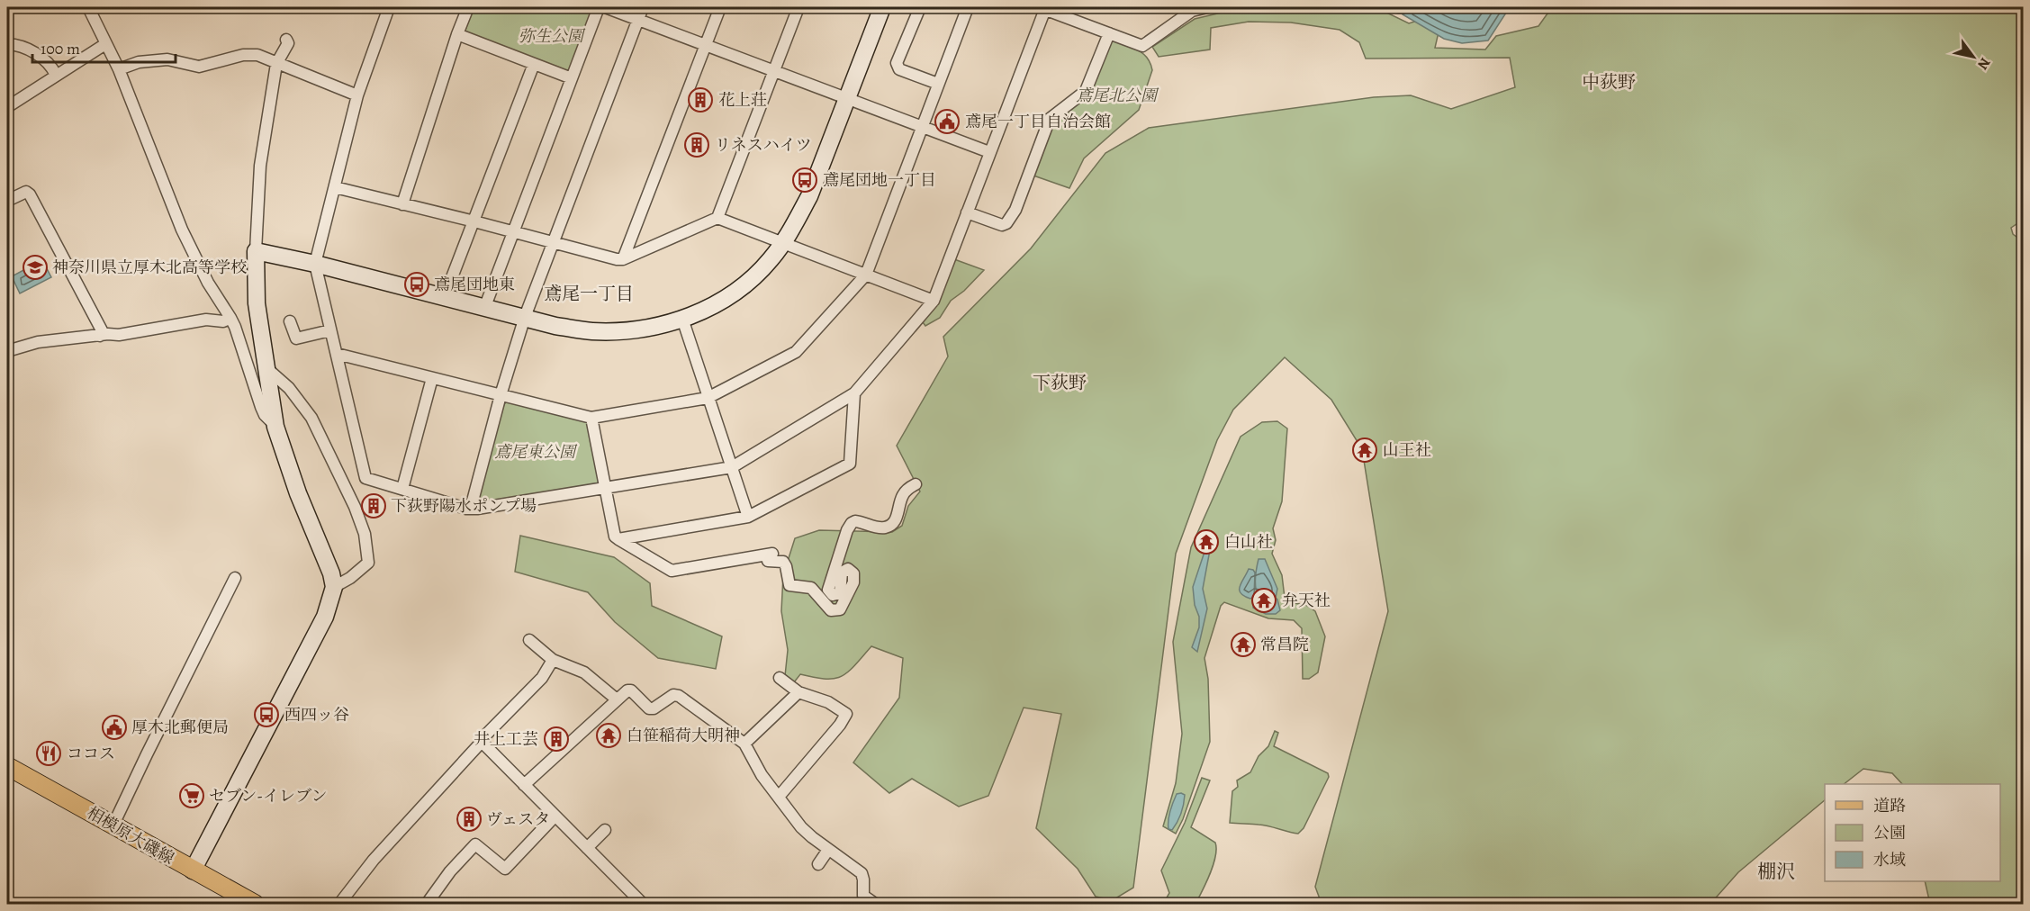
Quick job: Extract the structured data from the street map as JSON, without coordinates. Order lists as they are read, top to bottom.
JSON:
{
  "streets": {
    "main road": ["相模原大磯線"]
  },
  "districts": [
    "中荻野",
    "鳶尾一丁目",
    "下荻野",
    "棚沢"
  ],
  "parks": ["弥生公園", "鳶尾北公園", "鳶尾東公園"],
  "places": {
    "building": [
      "花上荘",
      "リネスハイツ",
      "下荻野陽水ポンプ場",
      "井上工芸",
      "ヴェスタ"
    ],
    "public building": ["鳶尾一丁目自治会館", "厚木北郵便局"],
    "bus stop": ["鳶尾団地一丁目", "鳶尾団地東", "西四ッ谷"],
    "school or university": ["神奈川県立厚木北高等学校"],
    "temple": [
      "山王社",
      "白山社",
      "弁天社",
      "常昌院",
      "白笹稲荷大明神"
    ],
    "restaurant": ["ココス"],
    "supermarket": ["セブン-イレブン"]
  },
  "legend": ["道路", "公園", "水域"],
  "scale_bar": "100 m",
  "north": "bottom right"
}
